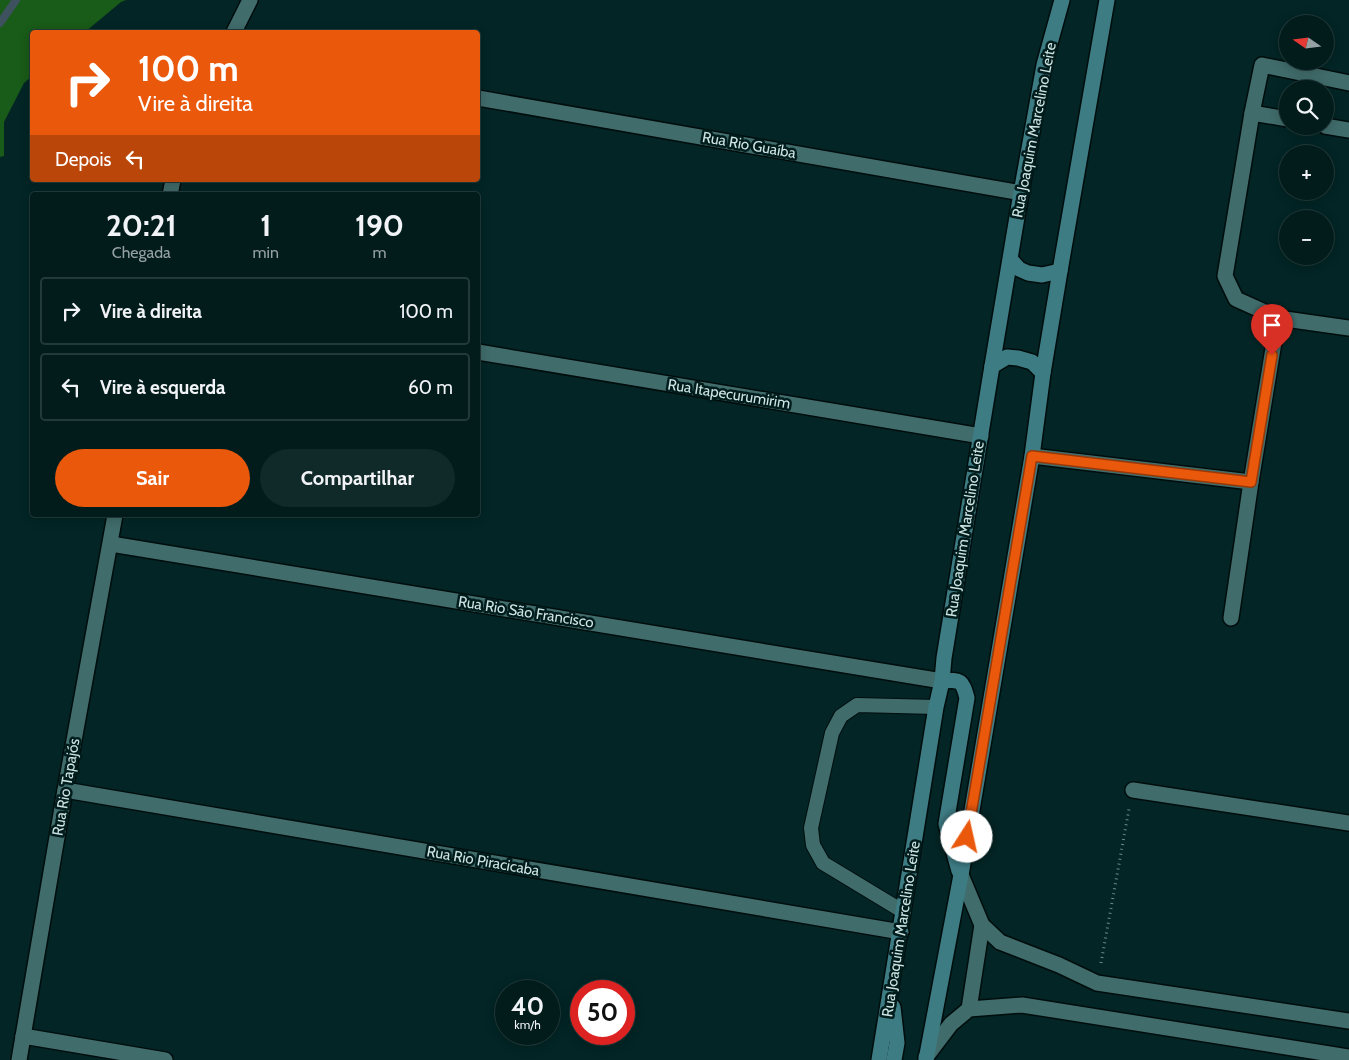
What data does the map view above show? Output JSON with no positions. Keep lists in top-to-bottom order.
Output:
{
  "streets": {
    "main road": ["Rua Joaquim Marcelino Leite"],
    "street": [
      "Rua Rio Guaíba",
      "Rua Itapecurumirim",
      "Rua Rio São Francisco",
      "Rua Rio Tapajós",
      "Rua Rio Piracicaba"
    ]
  },
  "crossings": [
    ["Rua Joaquim Marcelino Leite", "Rua Rio Guaíba"],
    ["Rua Joaquim Marcelino Leite", "Rua Itapecurumirim"],
    ["Rua Joaquim Marcelino Leite", "Rua Rio São Francisco"],
    ["Rua Joaquim Marcelino Leite", "Rua Rio Piracicaba"],
    ["Rua Rio São Francisco", "Rua Rio Tapajós"],
    ["Rua Rio Tapajós", "Rua Rio Piracicaba"]
  ],
  "north": "left",
  "page": {
    "map_buttons": ["+", "−"],
    "turn": ["100 m", "Vire à direita"],
    "then": "Depois",
    "eta": [
      "20:21",
      "Chegada",
      "1",
      "min",
      "190",
      "m"
    ],
    "list": [
      {
        "name": "Vire à direita",
        "value": "100 m"
      },
      {
        "name": "Vire à esquerda",
        "value": "60 m"
      }
    ],
    "buttons": ["Sair", "Compartilhar"],
    "speed": "40 km/h",
    "limit": "50"
  }
}
